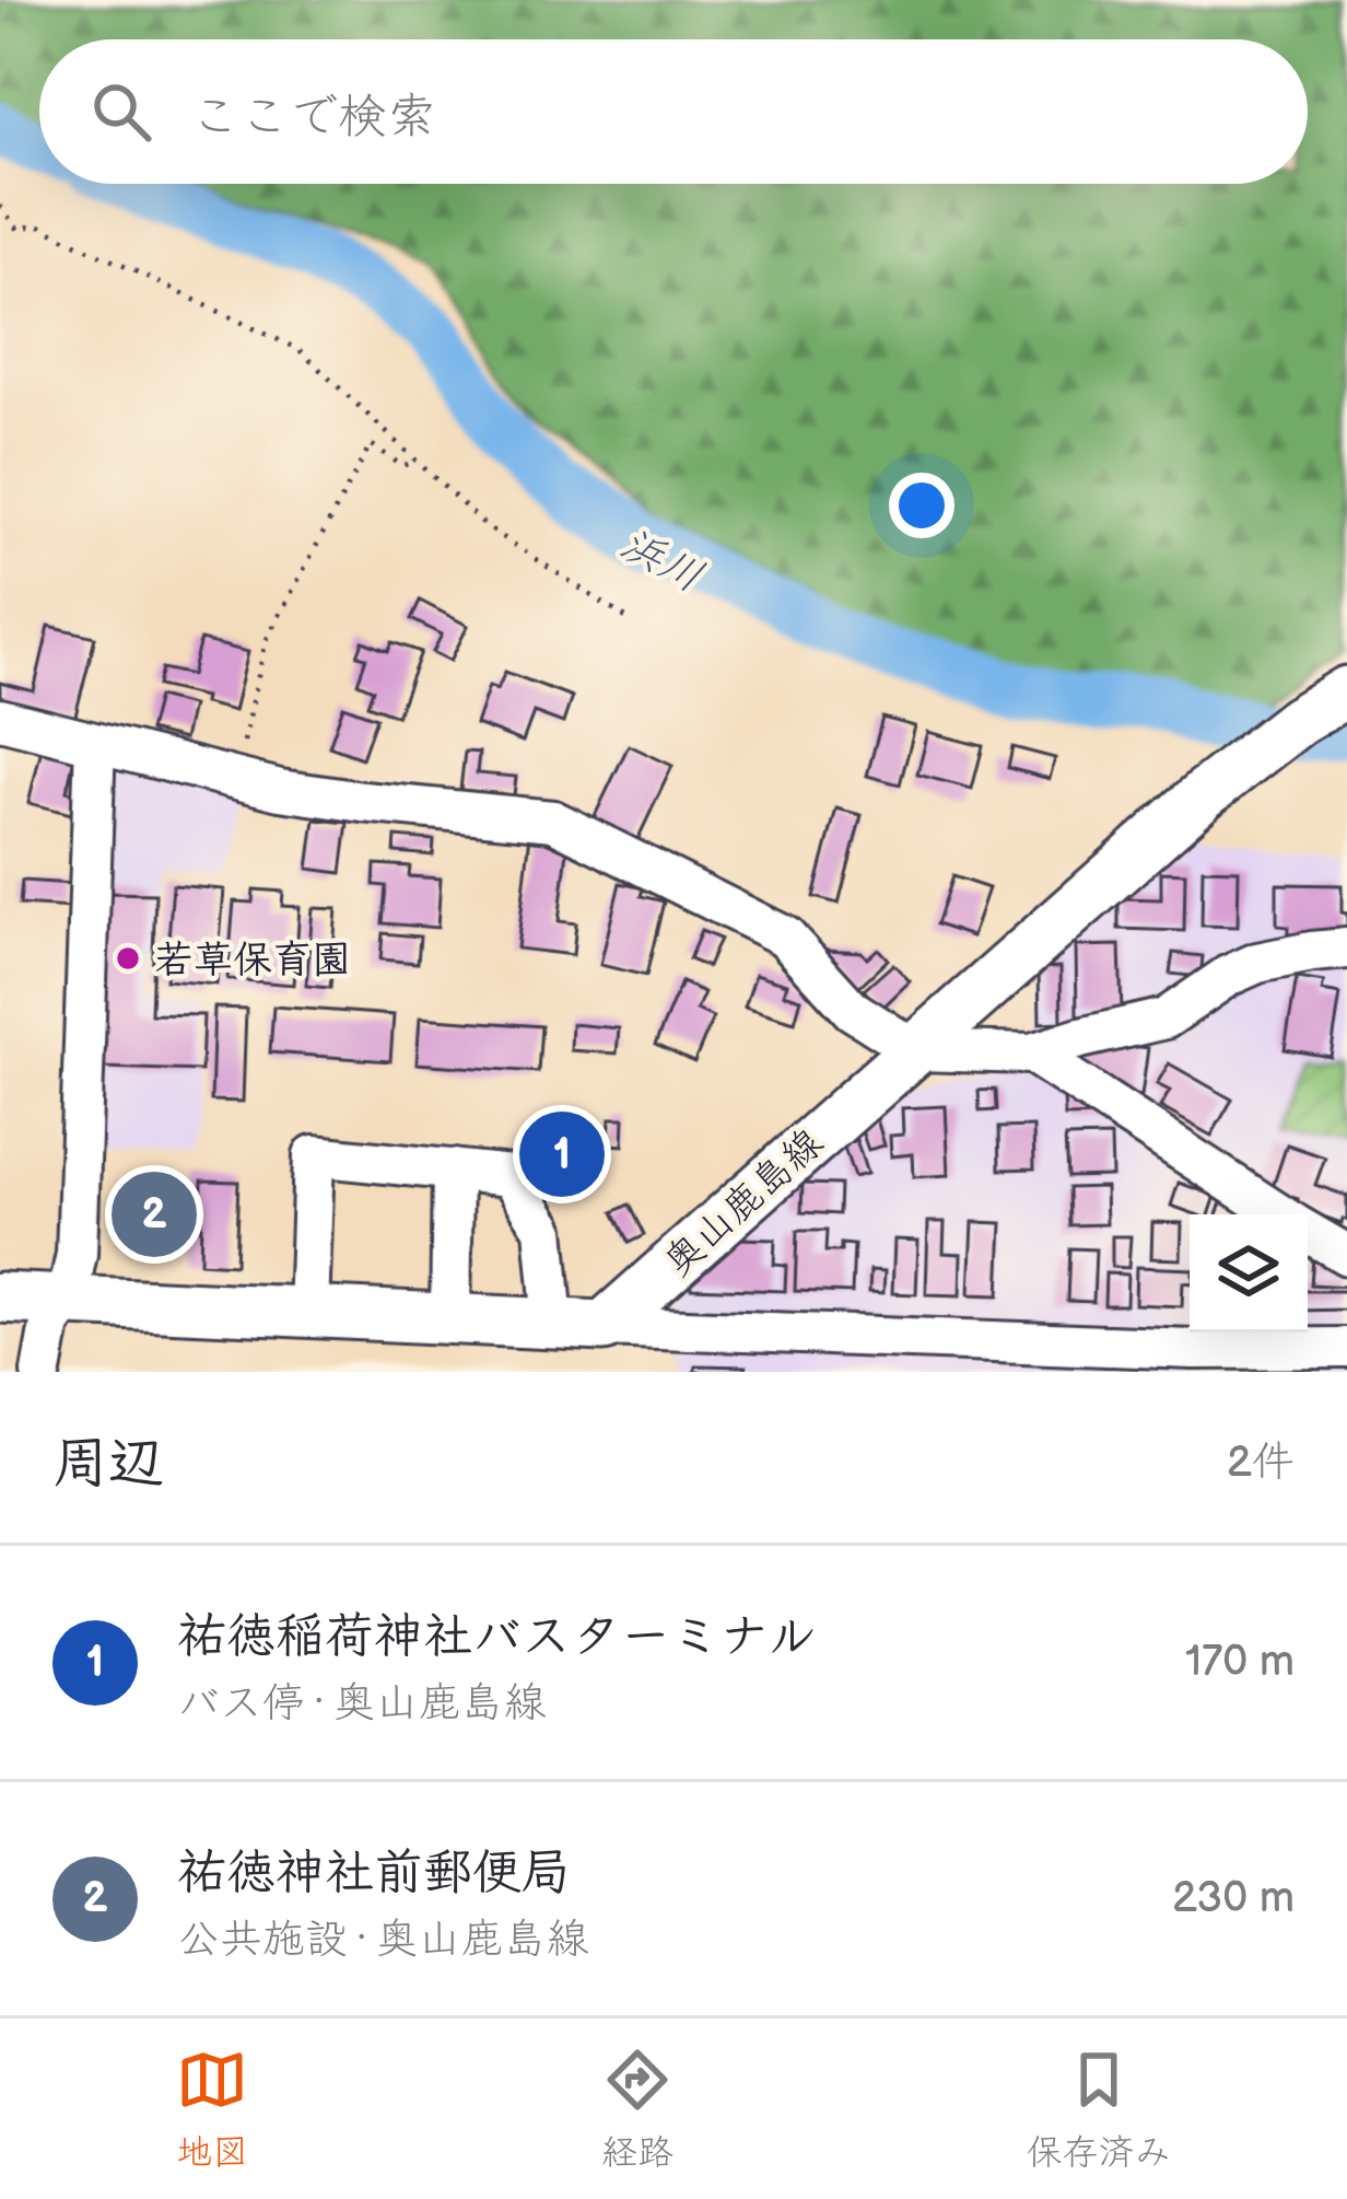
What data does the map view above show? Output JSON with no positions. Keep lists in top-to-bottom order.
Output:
{
  "streets": {
    "main road": ["奥山鹿島線"]
  },
  "water": ["浜川"],
  "places": ["若草保育園"],
  "page": {
    "search": "ここで検索",
    "pins": ["1", "2"],
    "heading": ["周辺", "2件"],
    "list": [
      {
        "mark": "1",
        "name": "祐徳稲荷神社バスターミナル",
        "note": "バス停 · 奥山鹿島線",
        "value": "170 m"
      },
      {
        "mark": "2",
        "name": "祐徳神社前郵便局",
        "note": "公共施設 · 奥山鹿島線",
        "value": "230 m"
      }
    ],
    "nav": ["地図", "経路", "保存済み"]
  }
}
